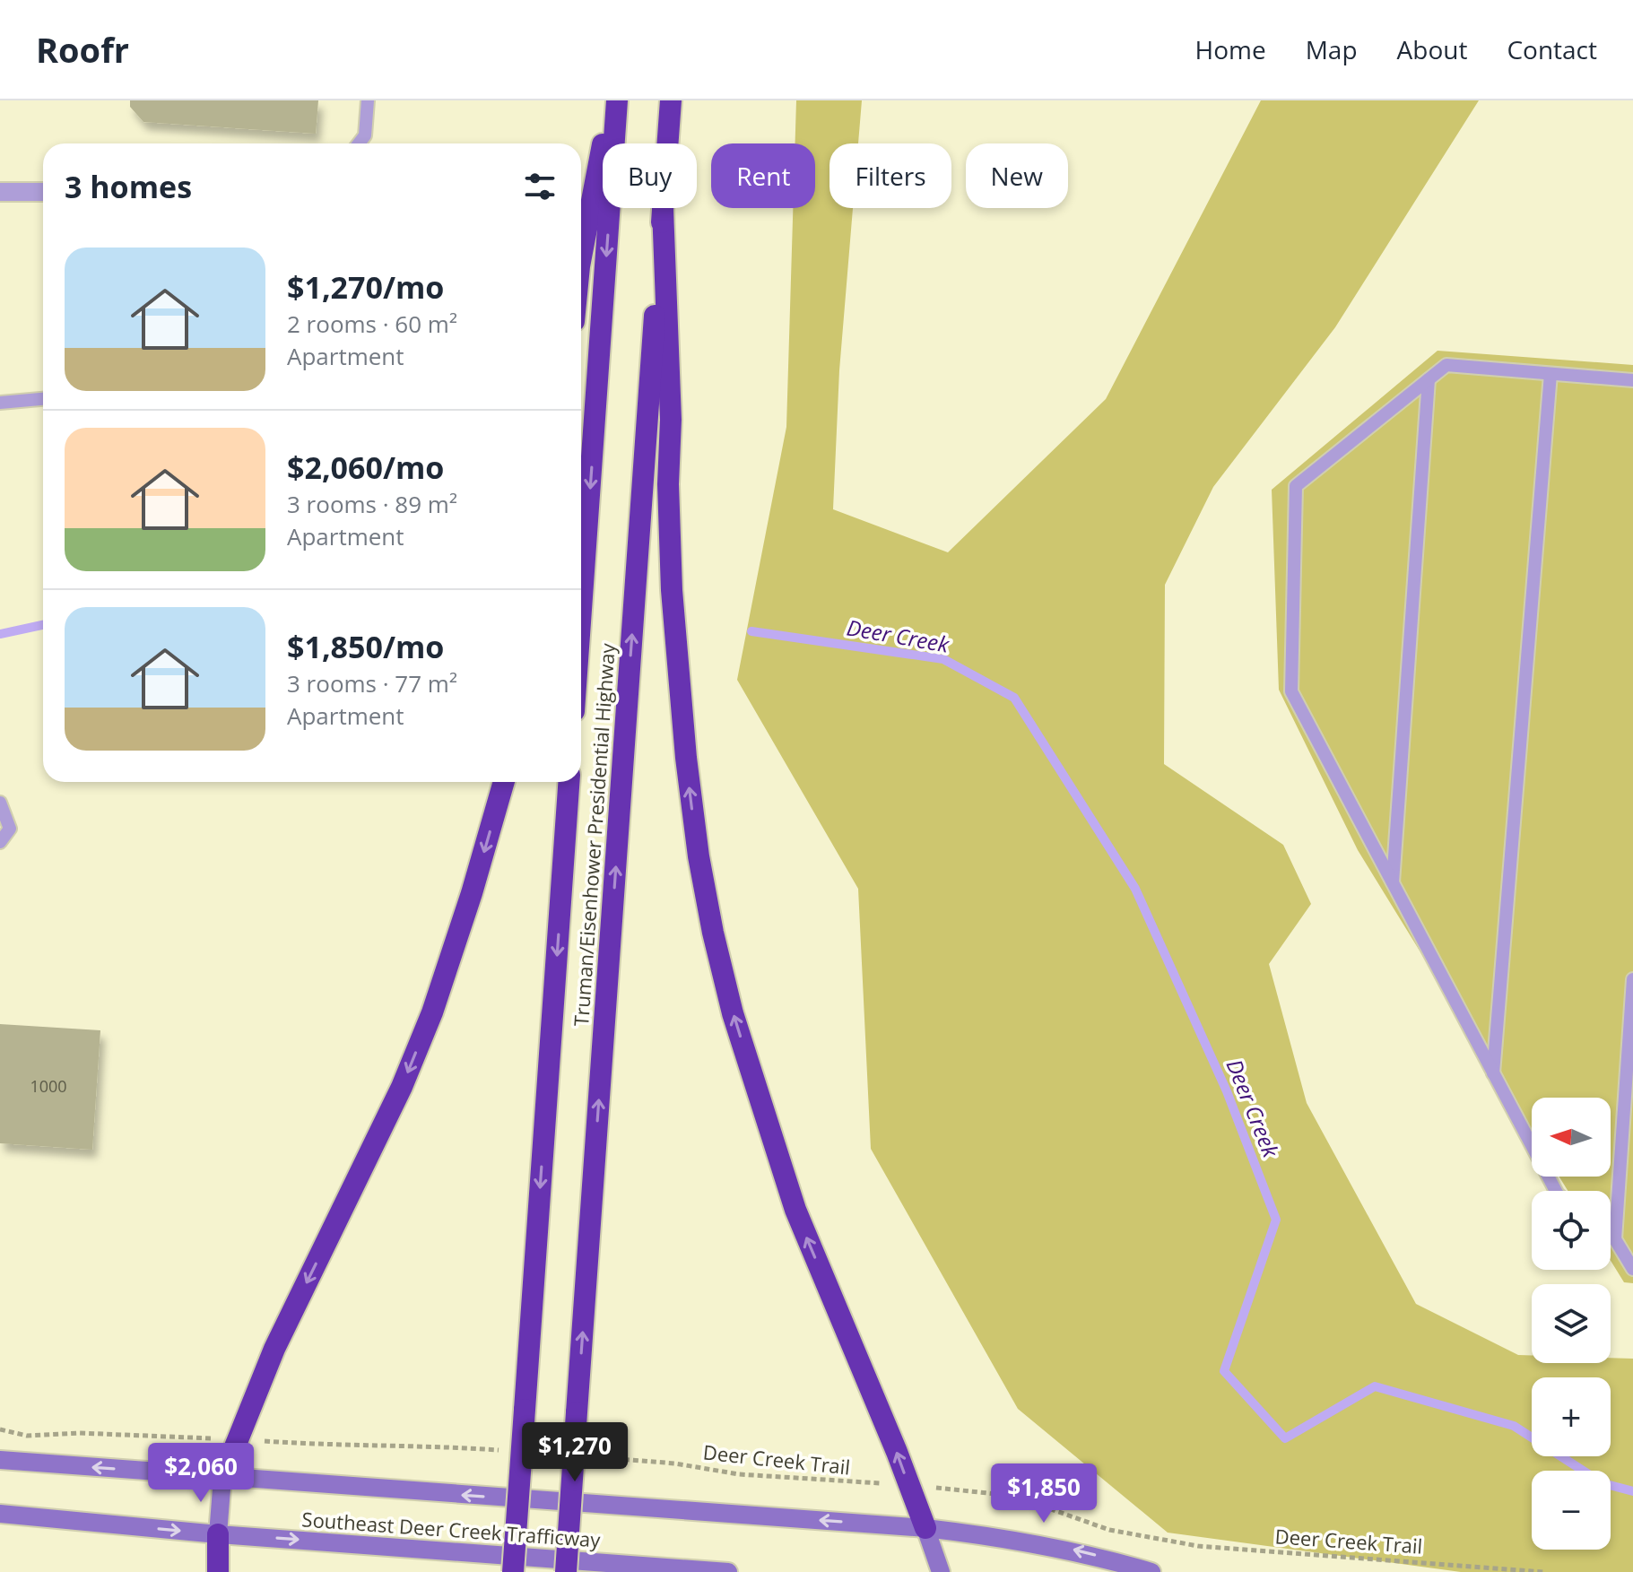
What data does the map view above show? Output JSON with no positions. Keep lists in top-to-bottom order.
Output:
{
  "streets": {
    "highway": ["Truman/Eisenhower Presidential Highway"],
    "street": ["Southeast Deer Creek Trafficway"],
    "path": ["Deer Creek Trail"]
  },
  "water": ["Deer Creek"],
  "house_numbers": ["1000"],
  "north": "left",
  "page": {
    "header": "Roofr",
    "nav": [
      "Home",
      "Map",
      "About",
      "Contact"
    ],
    "chip": [
      "Buy",
      "Rent",
      "Filters",
      "New"
    ],
    "heading": "3 homes",
    "list": [
      {
        "name": "$1,270/mo",
        "note": "2 rooms · 60 m² · Apartment"
      },
      {
        "name": "$2,060/mo",
        "note": "3 rooms · 89 m² · Apartment"
      },
      {
        "name": "$1,850/mo",
        "note": "3 rooms · 77 m² · Apartment"
      }
    ],
    "map_buttons": ["+", "−"],
    "price": ["$1,270", "$2,060", "$1,850"]
  }
}
